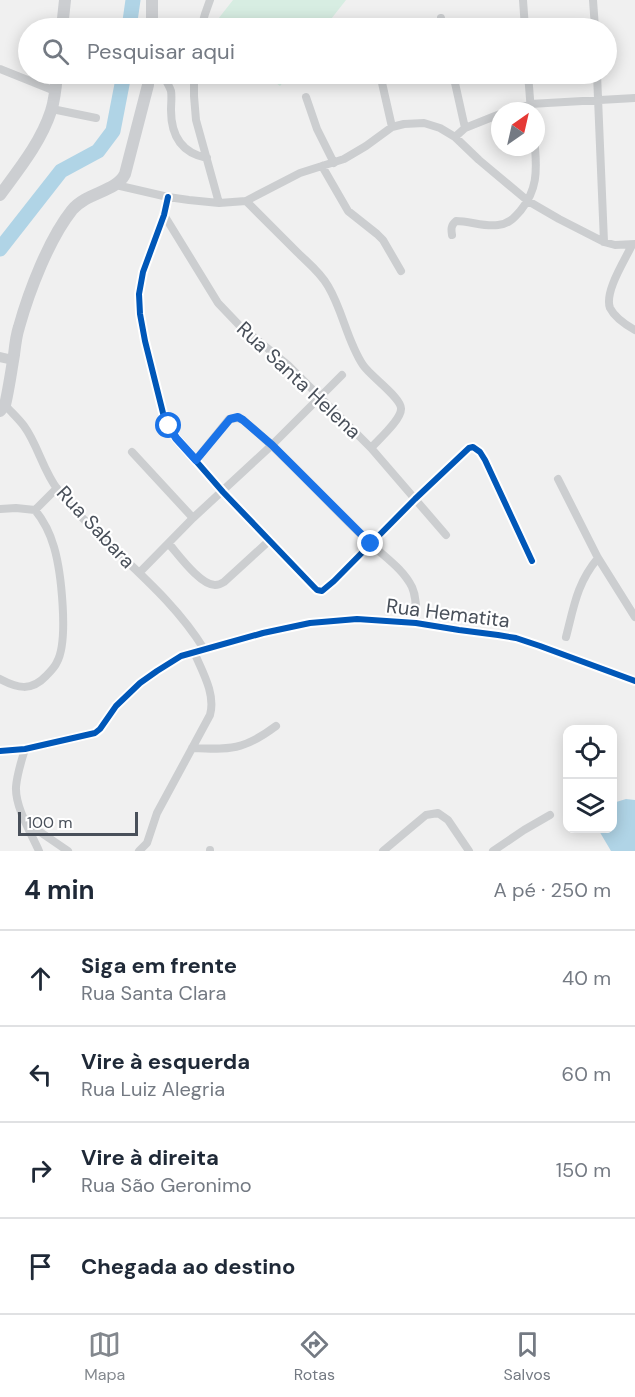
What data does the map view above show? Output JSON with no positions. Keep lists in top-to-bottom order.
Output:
{
  "streets": {
    "street": ["Rua Santa Helena", "Rua Sabara", "Rua Hematita"]
  },
  "crossings": [
    ["Rua Sabara", "Rua Hematita"]
  ],
  "scale_bar": "100 m",
  "north": "top right",
  "page": {
    "search": "Pesquisar aqui",
    "scale": "100 m",
    "heading": ["4 min", "A pé · 250 m"],
    "list": [
      ["Siga em frente", "Rua Santa Clara", "40 m"],
      ["Vire à esquerda", "Rua Luiz Alegria", "60 m"],
      ["Vire à direita", "Rua São Geronimo", "150 m"],
      "Chegada ao destino"
    ],
    "nav": ["Mapa", "Rotas", "Salvos"]
  }
}
